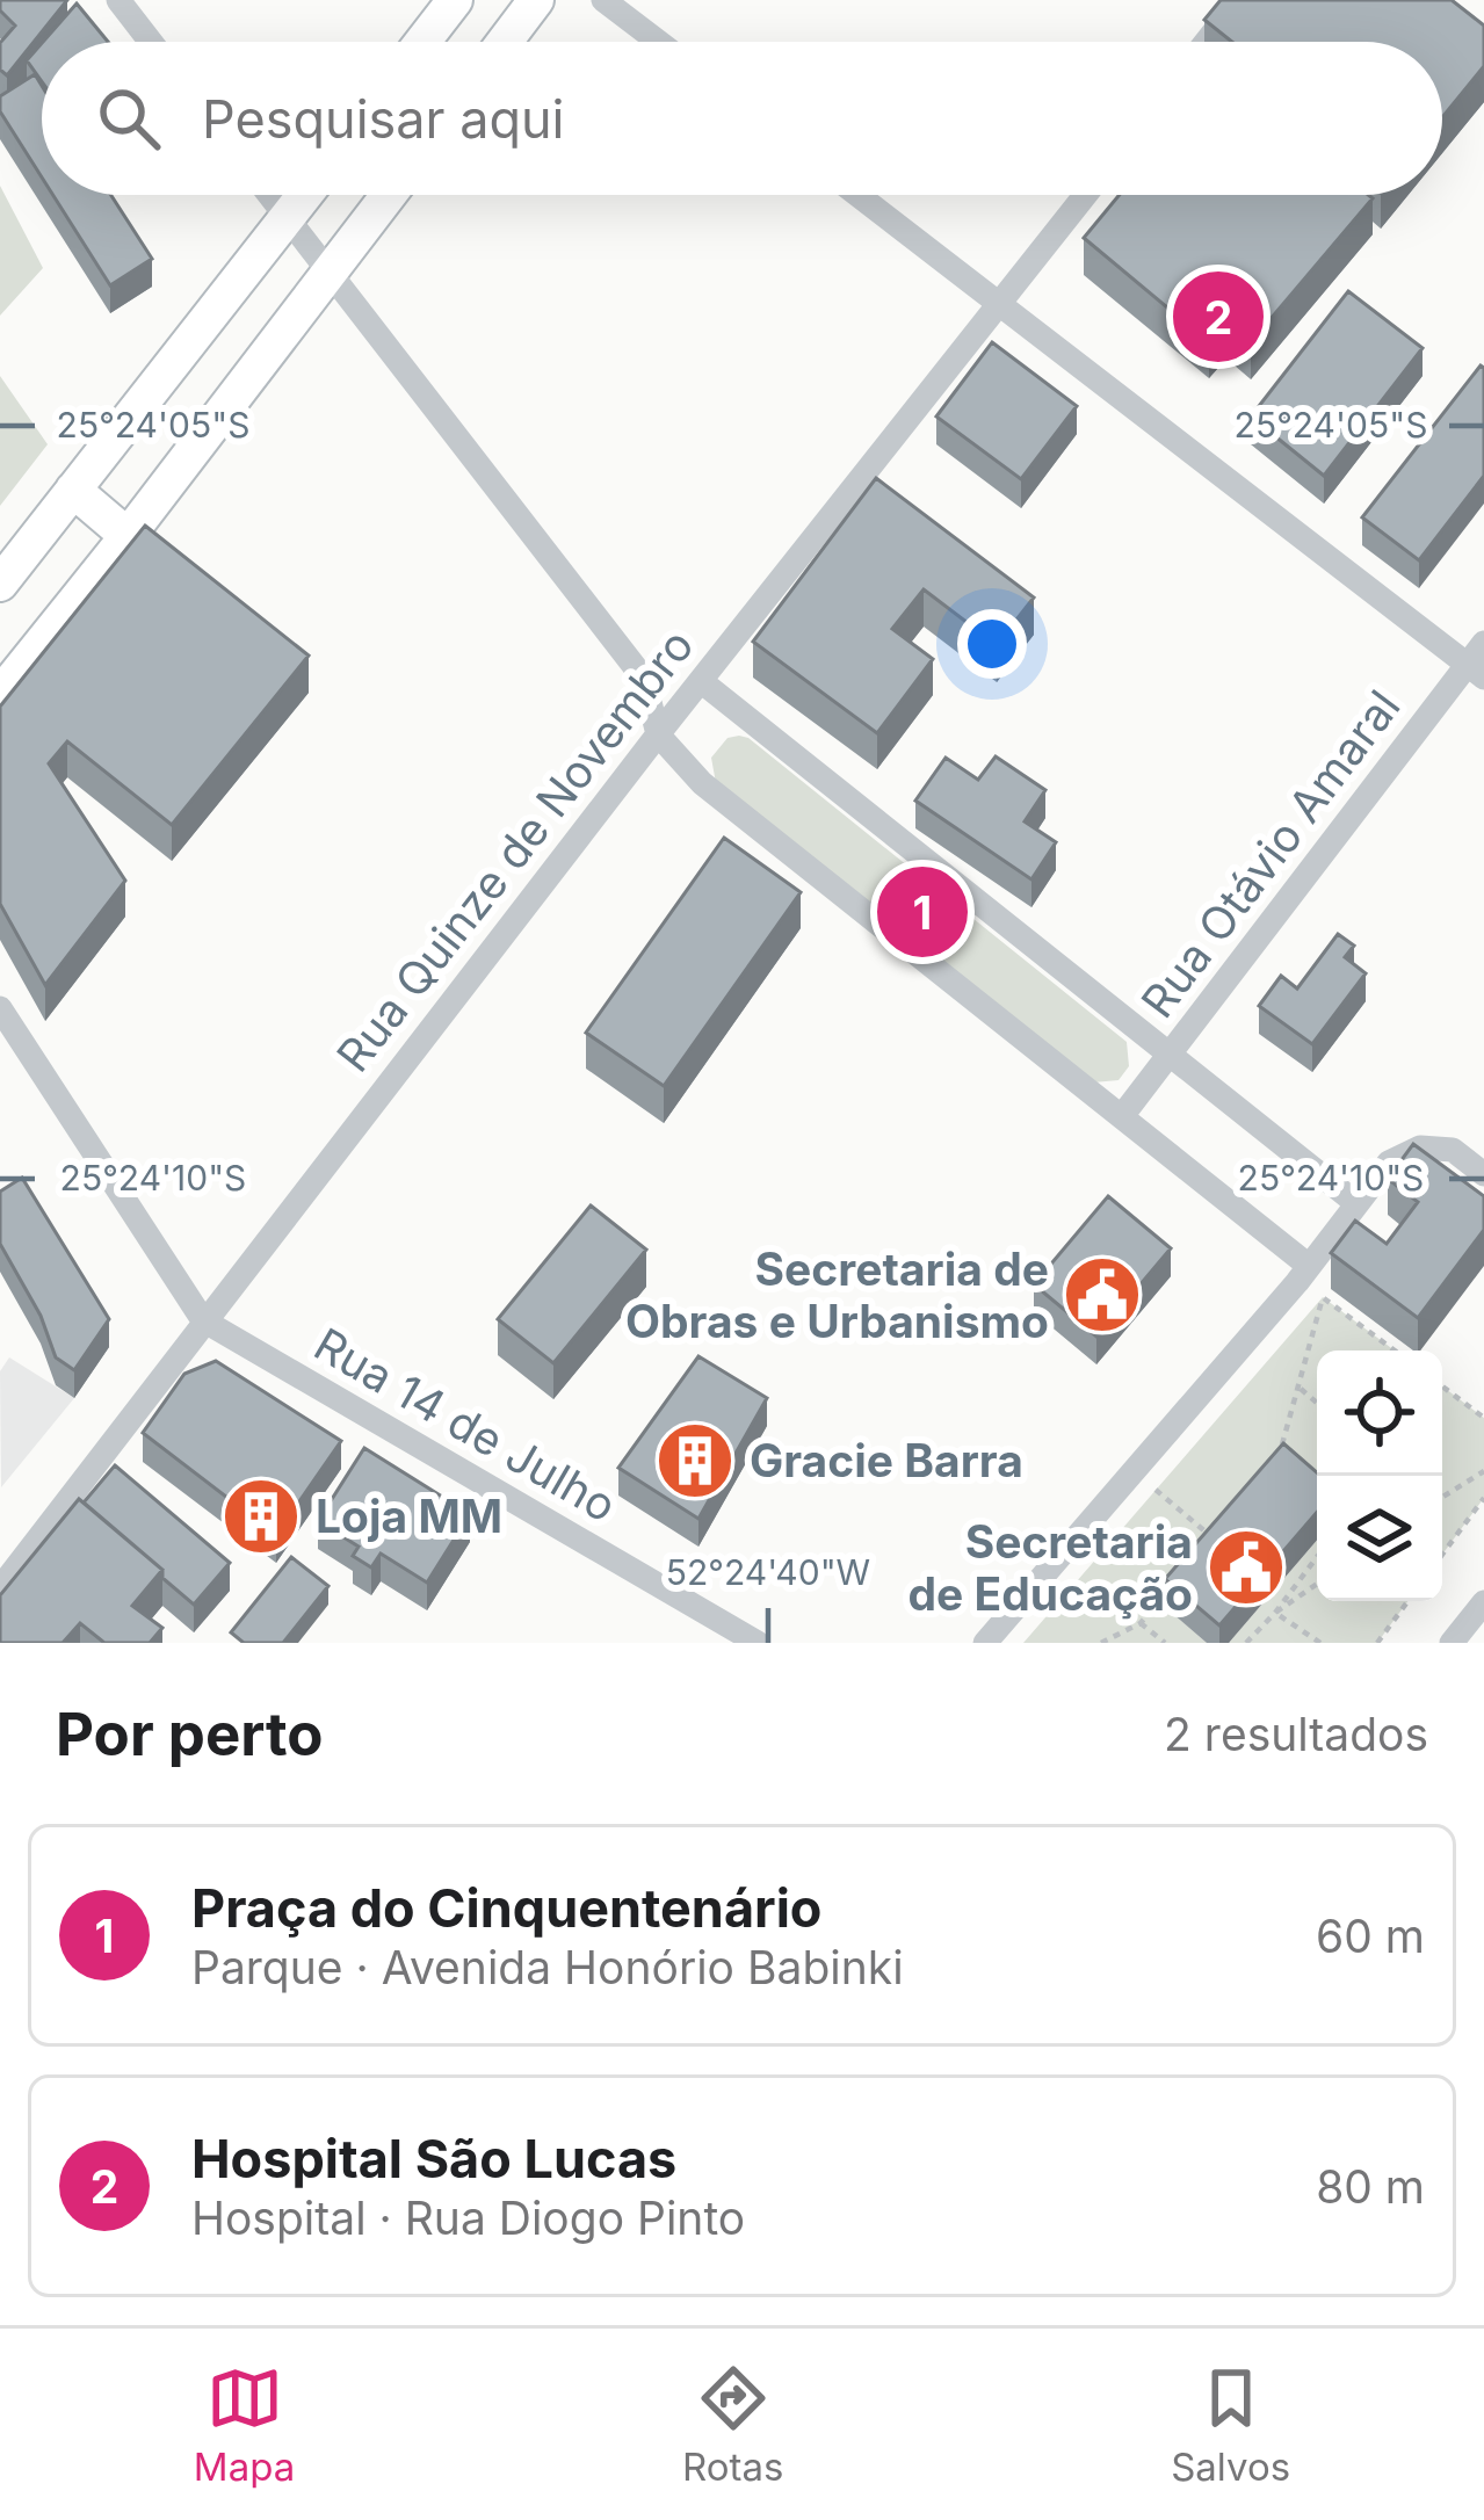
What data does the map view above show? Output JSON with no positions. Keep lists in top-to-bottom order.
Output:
{
  "streets": {
    "street": ["Rua Quinze de Novembro", "Rua Otávio Amaral", "Rua 14 de Julho"]
  },
  "crossings": [
    ["Rua Quinze de Novembro", "Rua 14 de Julho"]
  ],
  "places": {
    "public building": ["Secretaria de Obras e Urbanismo", "Secretaria de Educação"],
    "building": ["Gracie Barra", "Loja MM"]
  },
  "page": {
    "search": "Pesquisar aqui",
    "pins": ["2", "1"],
    "heading": ["Por perto", "2 resultados"],
    "list": [
      {
        "mark": "1",
        "name": "Praça do Cinquentenário",
        "note": "Parque · Avenida Honório Babinki",
        "value": "60 m"
      },
      {
        "mark": "2",
        "name": "Hospital São Lucas",
        "note": "Hospital · Rua Diogo Pinto",
        "value": "80 m"
      }
    ],
    "nav": ["Mapa", "Rotas", "Salvos"]
  },
  "coordinates": ["25°24'05\"S", "25°24'10\"S", "52°24'40\"W"]
}
